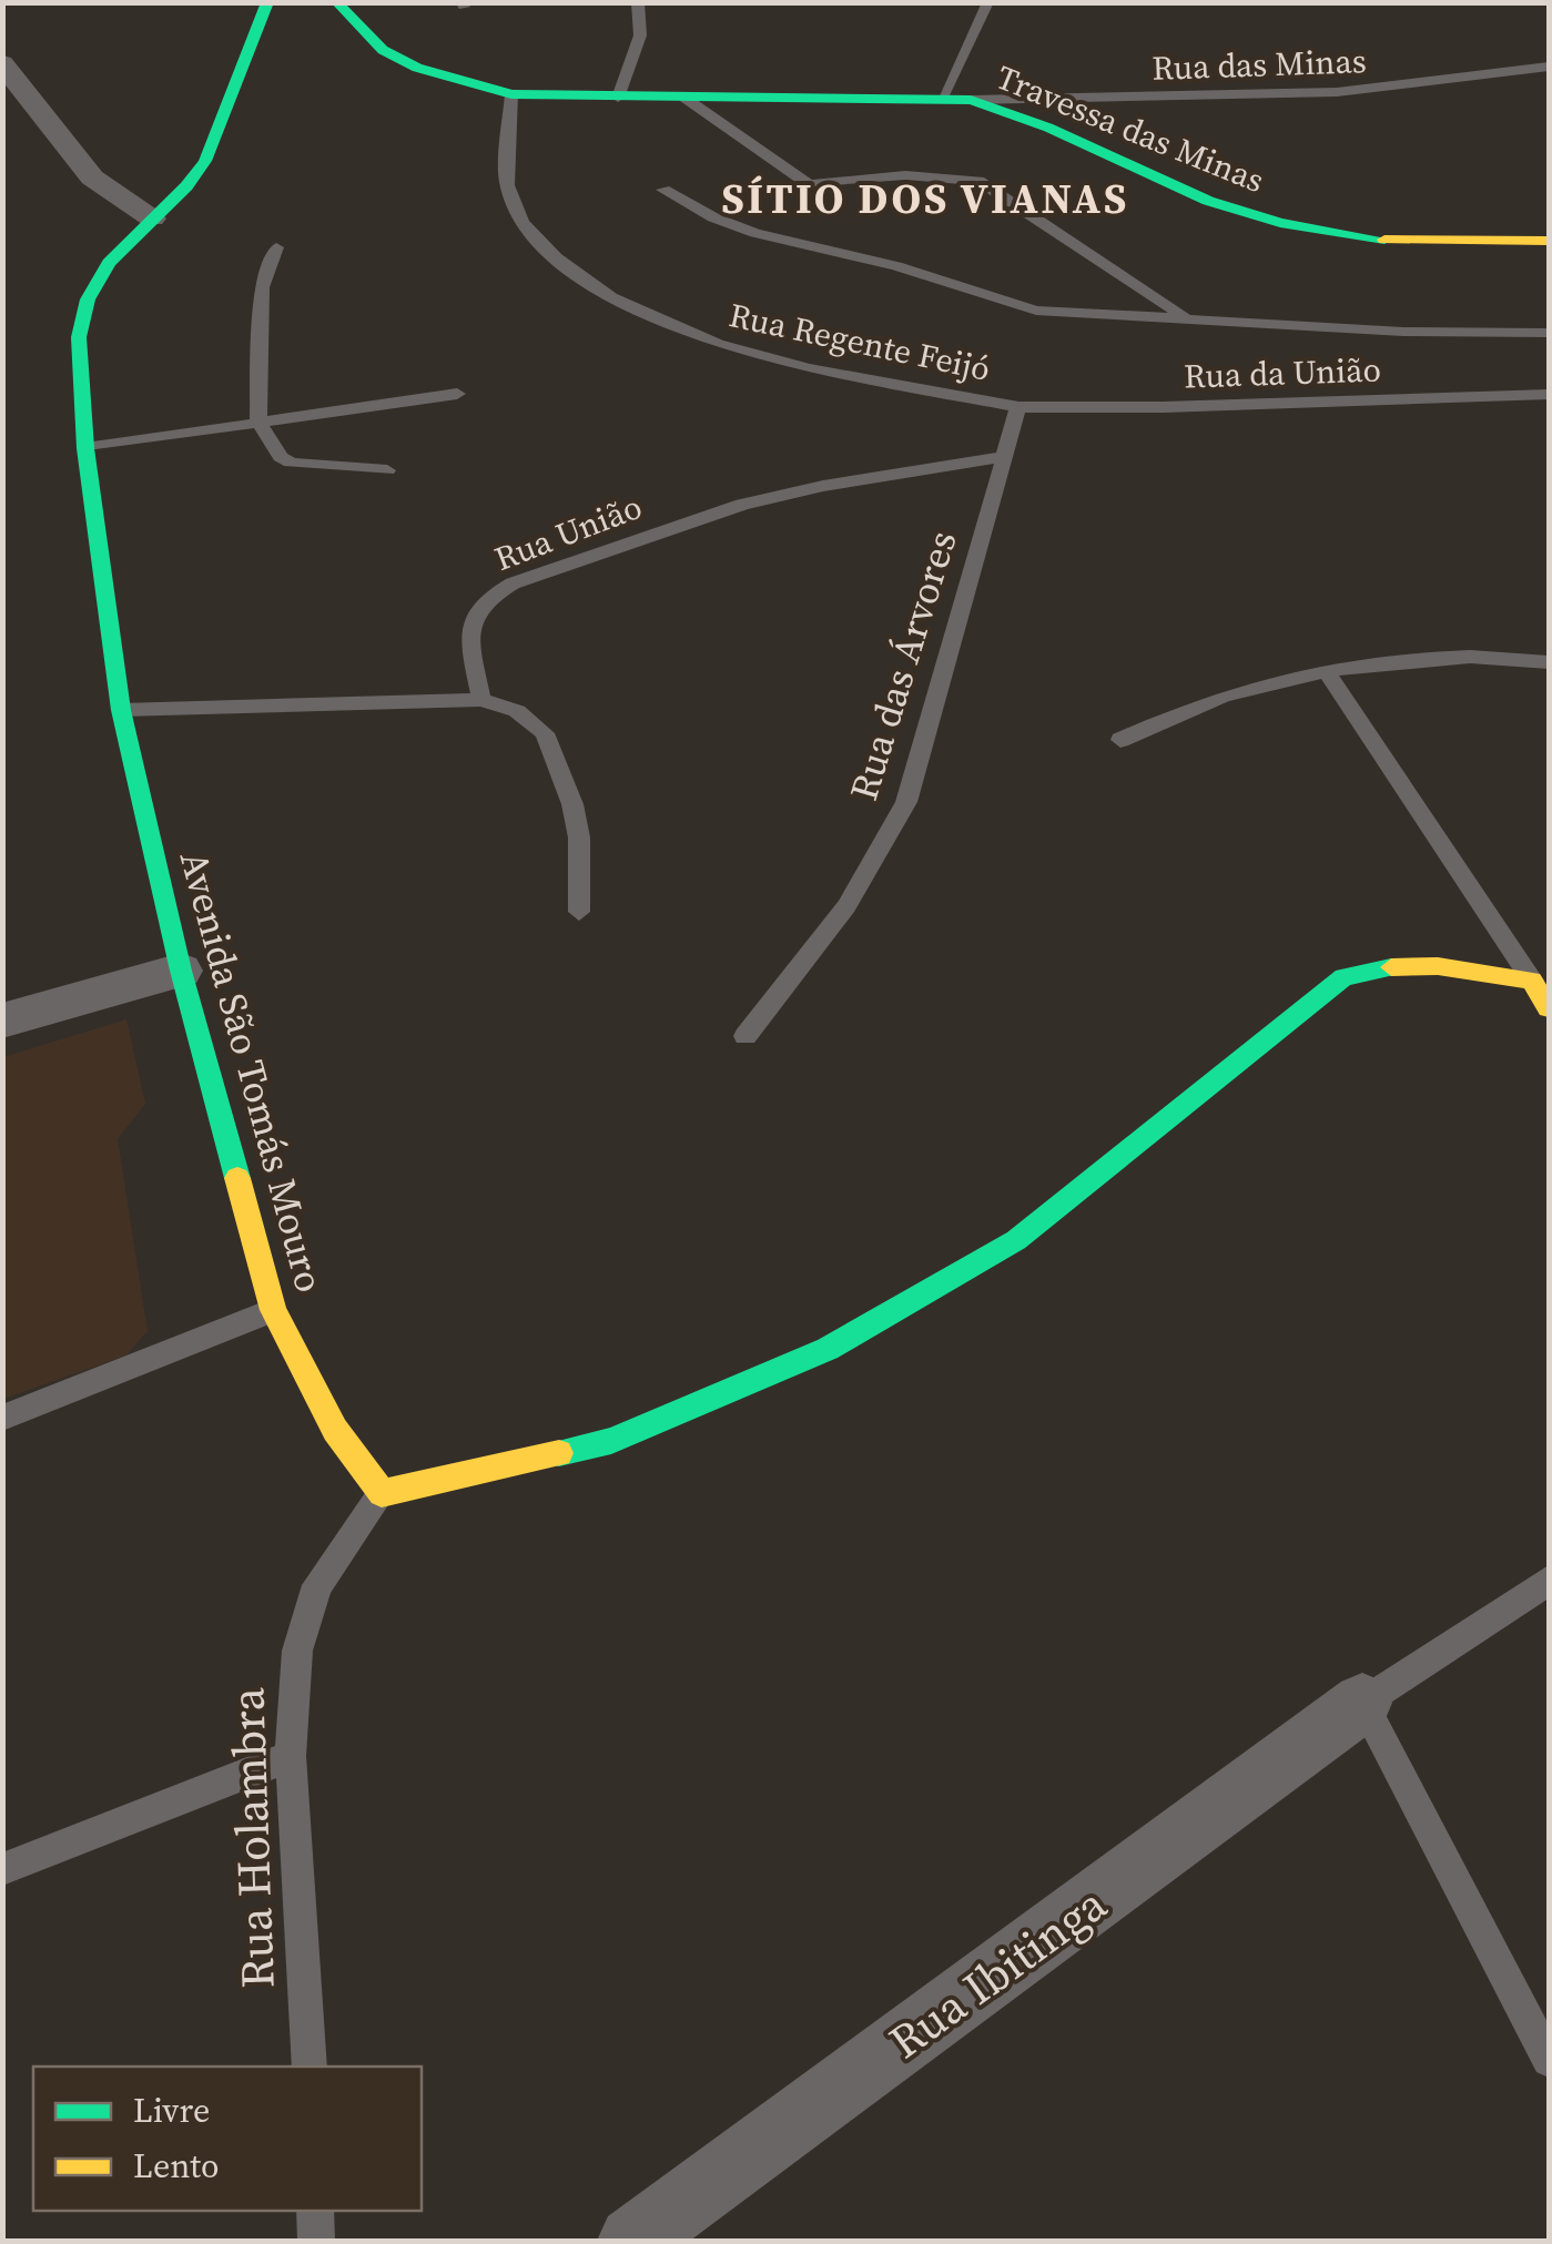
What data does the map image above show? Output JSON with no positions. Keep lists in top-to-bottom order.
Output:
{
  "streets": {
    "street": ["Travessa das Minas", "Avenida São Tomás Mouro", "Rua Ibitinga"],
    "lane": [
      "Rua das Minas",
      "Rua Regente Feijó",
      "Rua da União",
      "Rua União",
      "Rua das Árvores",
      "Rua Holambra"
    ]
  },
  "crossings": [
    ["Rua das Minas", "Travessa das Minas"],
    ["Travessa das Minas", "Rua Regente Feijó"],
    ["Rua Regente Feijó", "Rua da União"],
    ["Rua Regente Feijó", "Rua das Árvores"],
    ["Rua da União", "Rua das Árvores"],
    ["Rua União", "Rua das Árvores"],
    ["Avenida São Tomás Mouro", "Rua Holambra"]
  ],
  "districts": ["SÍTIO DOS VIANAS"],
  "legend": ["Livre", "Lento"]
}
